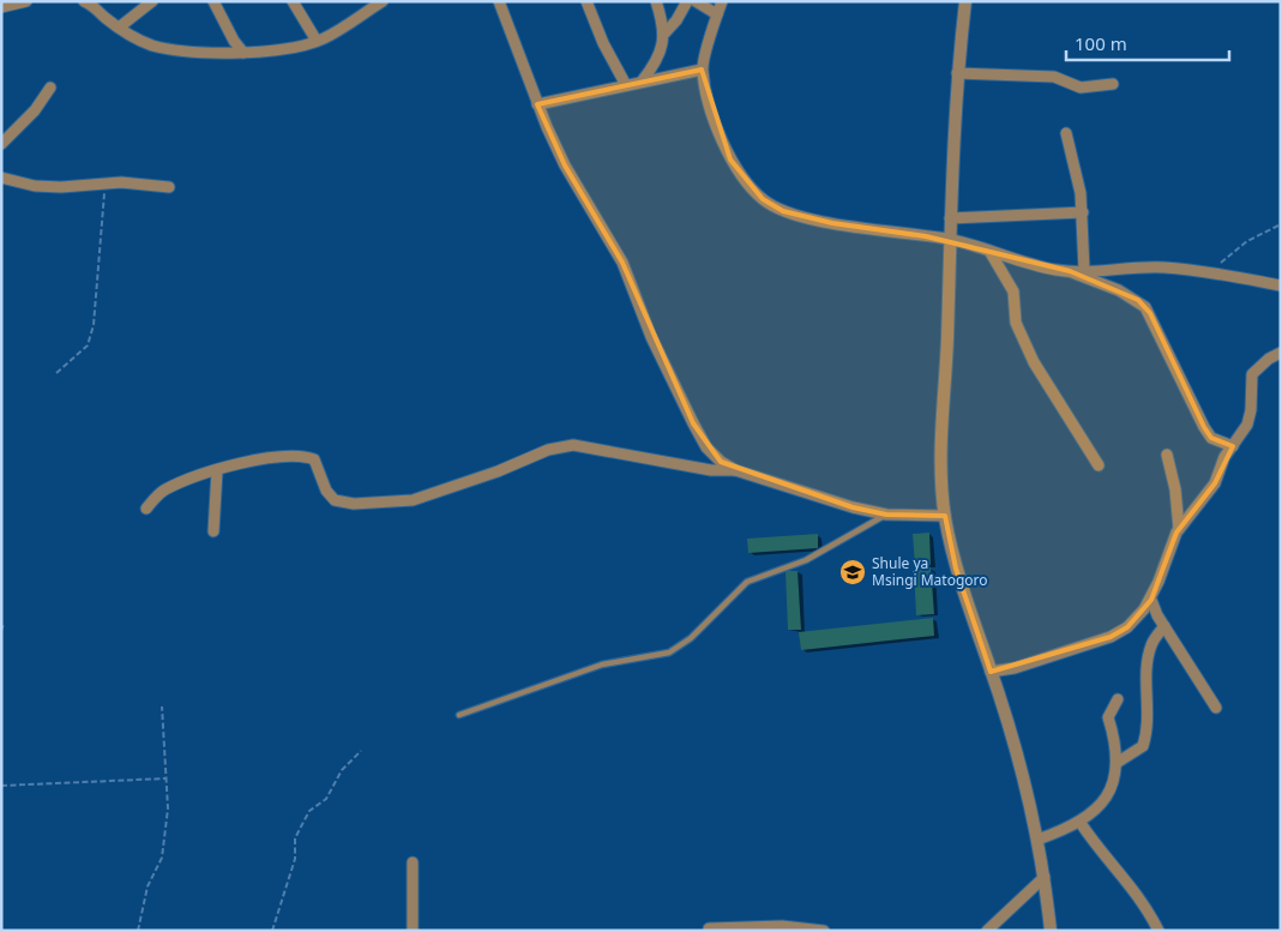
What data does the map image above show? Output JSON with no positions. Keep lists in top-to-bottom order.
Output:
{
  "places": {
    "school or university": ["Shule ya Msingi Matogoro"]
  },
  "scale_bar": "100 m"
}
